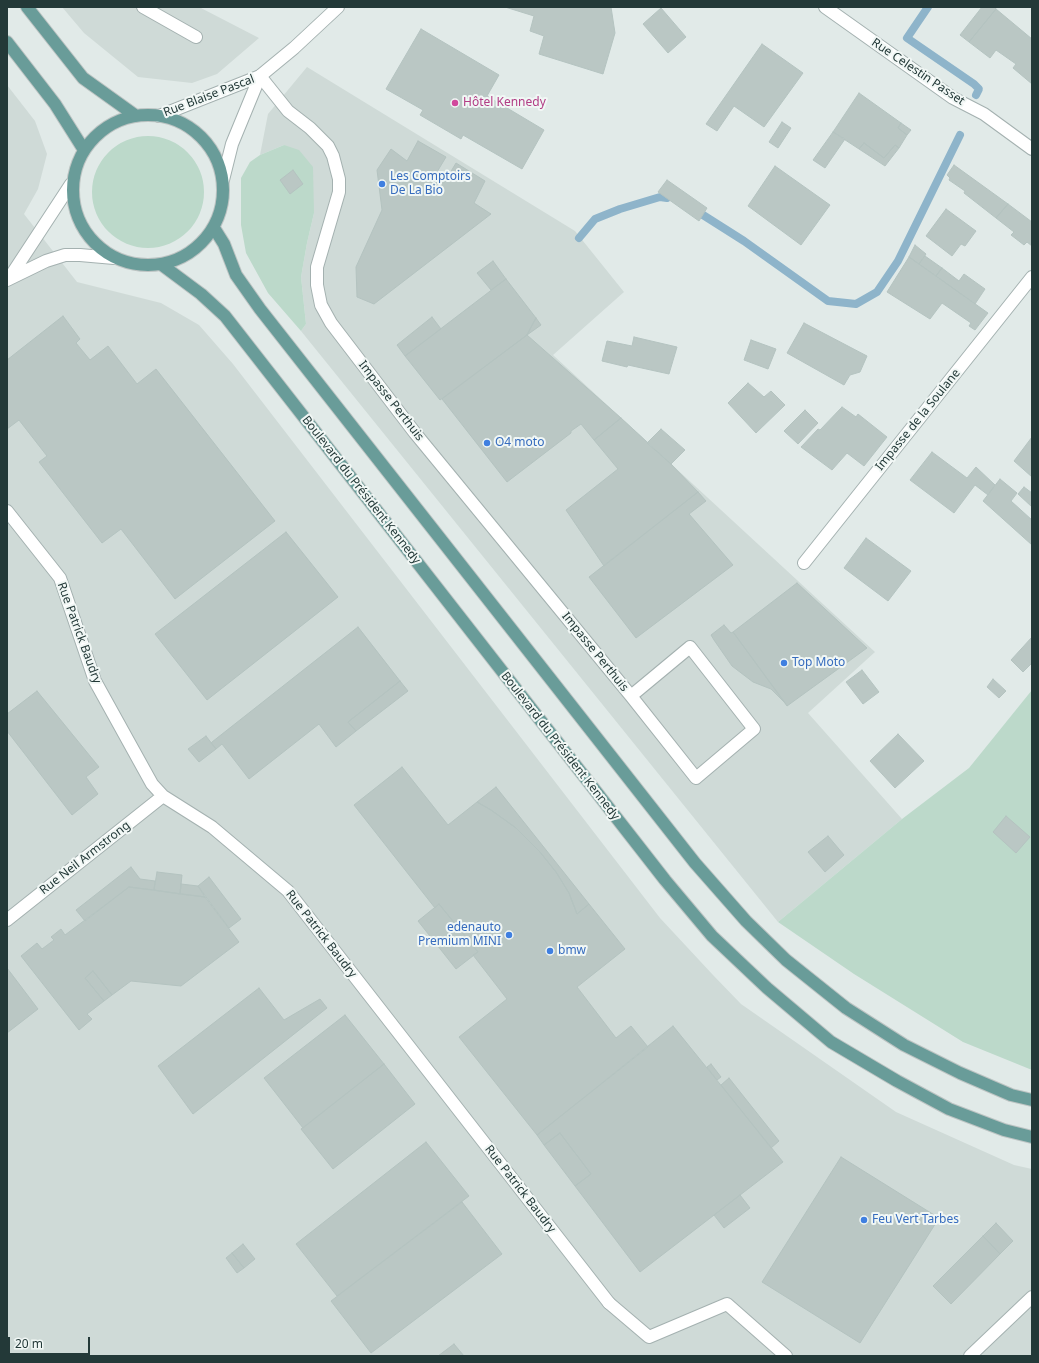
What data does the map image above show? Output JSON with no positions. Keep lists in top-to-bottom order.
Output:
{
  "streets": {
    "main road": ["Boulevard du Président Kennedy"],
    "street": [
      "Rue Celestin Passet",
      "Rue Blaise Pascal",
      "Impasse Perthuis",
      "Impasse de la Soulane",
      "Rue Patrick Baudry",
      "Rue Neil Armstrong"
    ]
  },
  "crossings": [
    ["Rue Blaise Pascal", "Impasse Perthuis"],
    ["Rue Patrick Baudry", "Rue Neil Armstrong"]
  ],
  "places": [
    "Hôtel Kennedy",
    "Les Comptoirs De La Bio",
    "O4 moto",
    "Top Moto",
    "edenauto Premium MINI",
    "bmw",
    "Feu Vert Tarbes"
  ],
  "scale_bar": "20 m"
}
